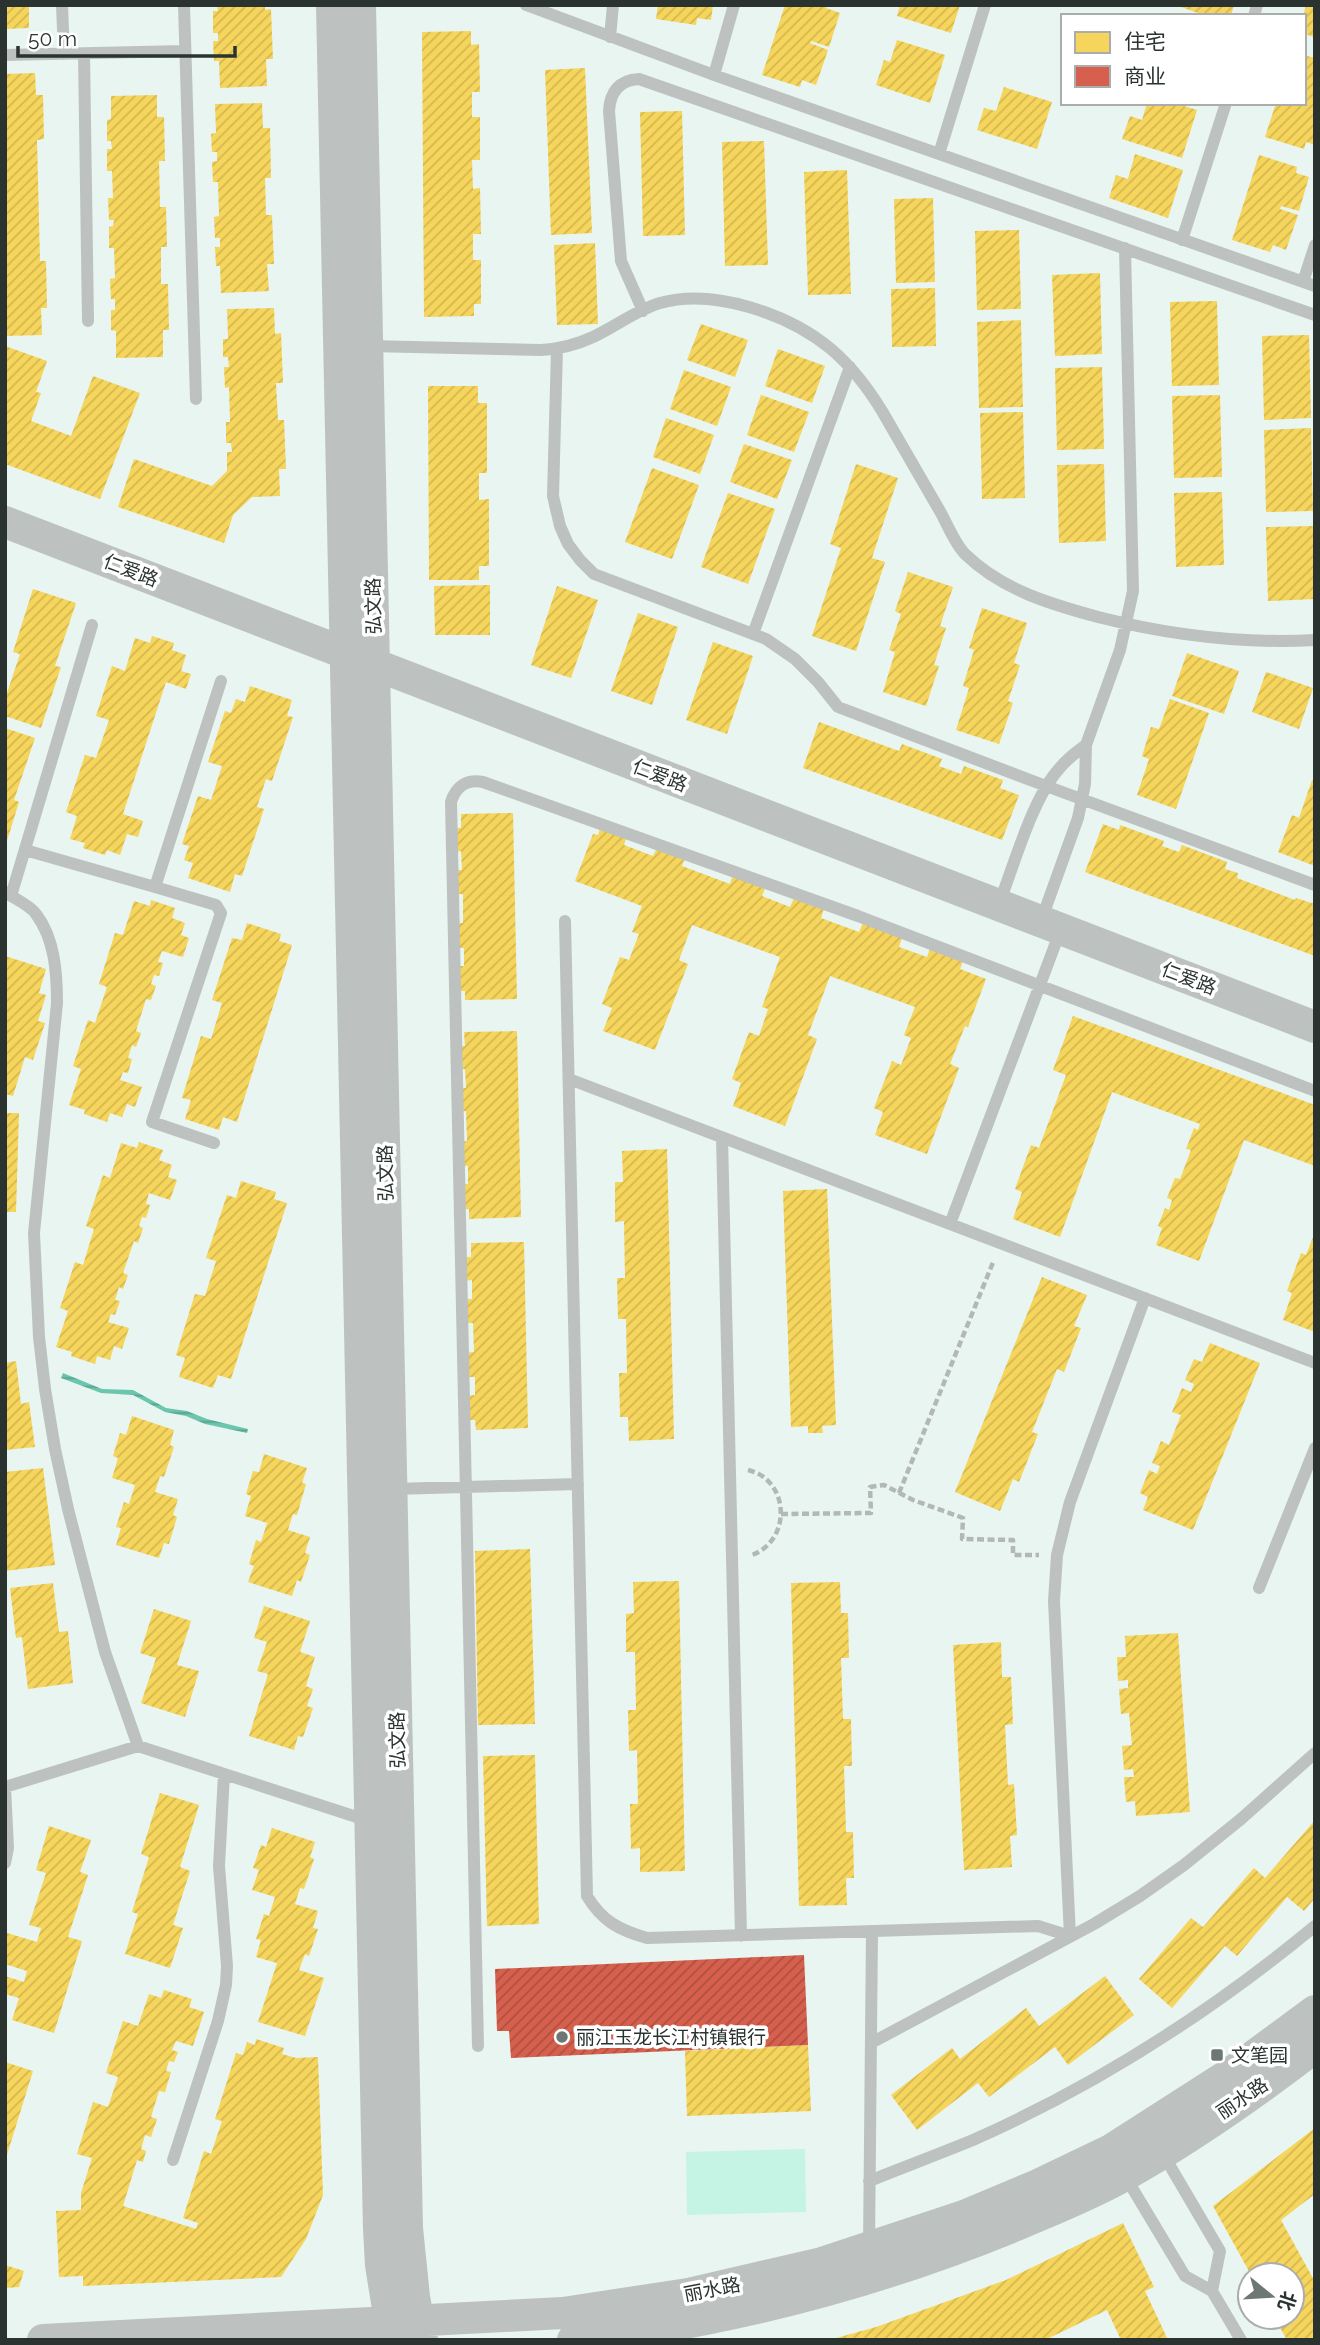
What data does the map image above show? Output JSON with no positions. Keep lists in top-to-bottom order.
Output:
{
  "streets": {
    "street": ["仁爱路", "弘文路", "丽水路"]
  },
  "crossings": [
    ["仁爱路", "弘文路"],
    ["弘文路", "丽水路"]
  ],
  "places": {
    "other": ["丽江玉龙长江村镇银行"],
    "transit": ["文笔园"]
  },
  "legend": ["住宅", "商业"],
  "scale_bar": "50 m",
  "north": "right"
}
